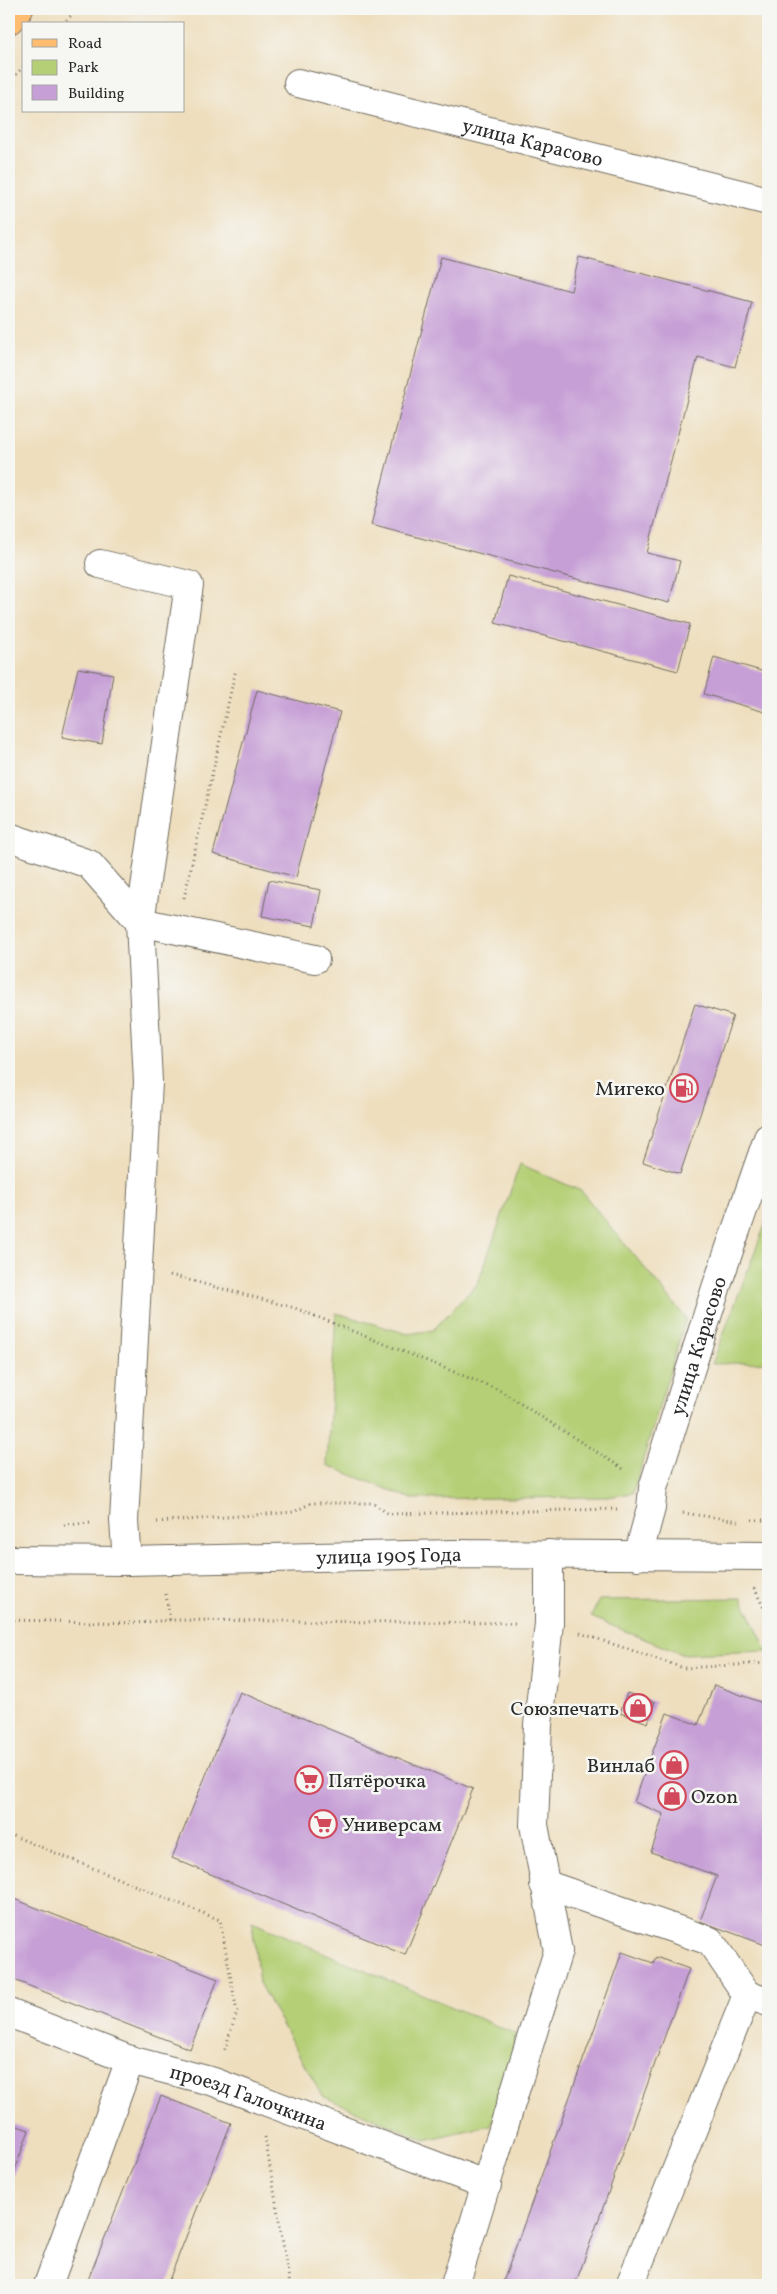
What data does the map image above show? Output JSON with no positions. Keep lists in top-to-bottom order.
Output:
{
  "streets": {
    "street": ["улица Карасово", "улица 1905 Года", "проезд Галочкина"]
  },
  "crossings": [
    ["улица Карасово", "улица 1905 Года"]
  ],
  "places": {
    "fuel station": ["Мигеко"],
    "shop": ["Союзпечать", "Винлаб", "Ozon"],
    "supermarket": ["Пятёрочка", "Универсам"]
  },
  "legend": ["Road", "Park", "Building"]
}
